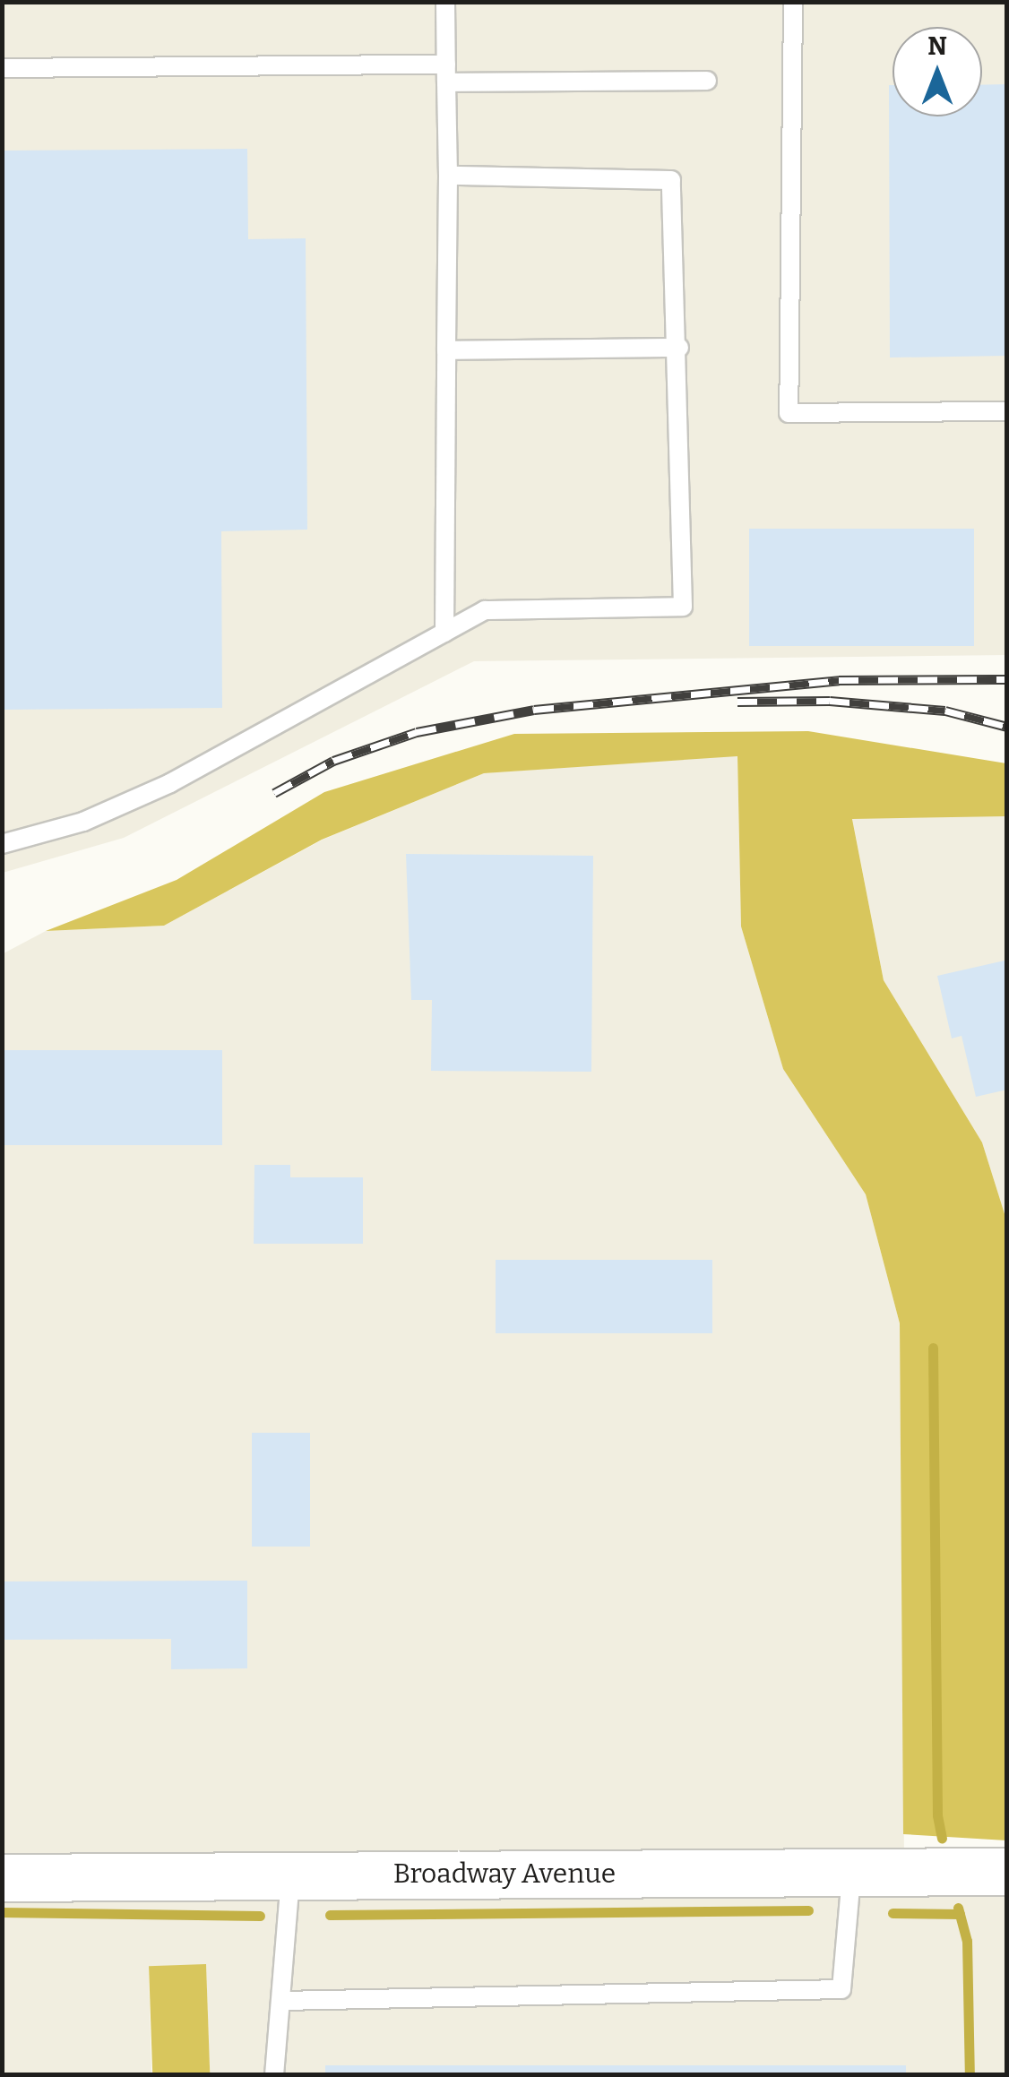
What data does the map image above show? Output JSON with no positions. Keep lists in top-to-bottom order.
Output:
{
  "streets": {
    "street": ["Broadway Avenue"]
  },
  "north": "top"
}
